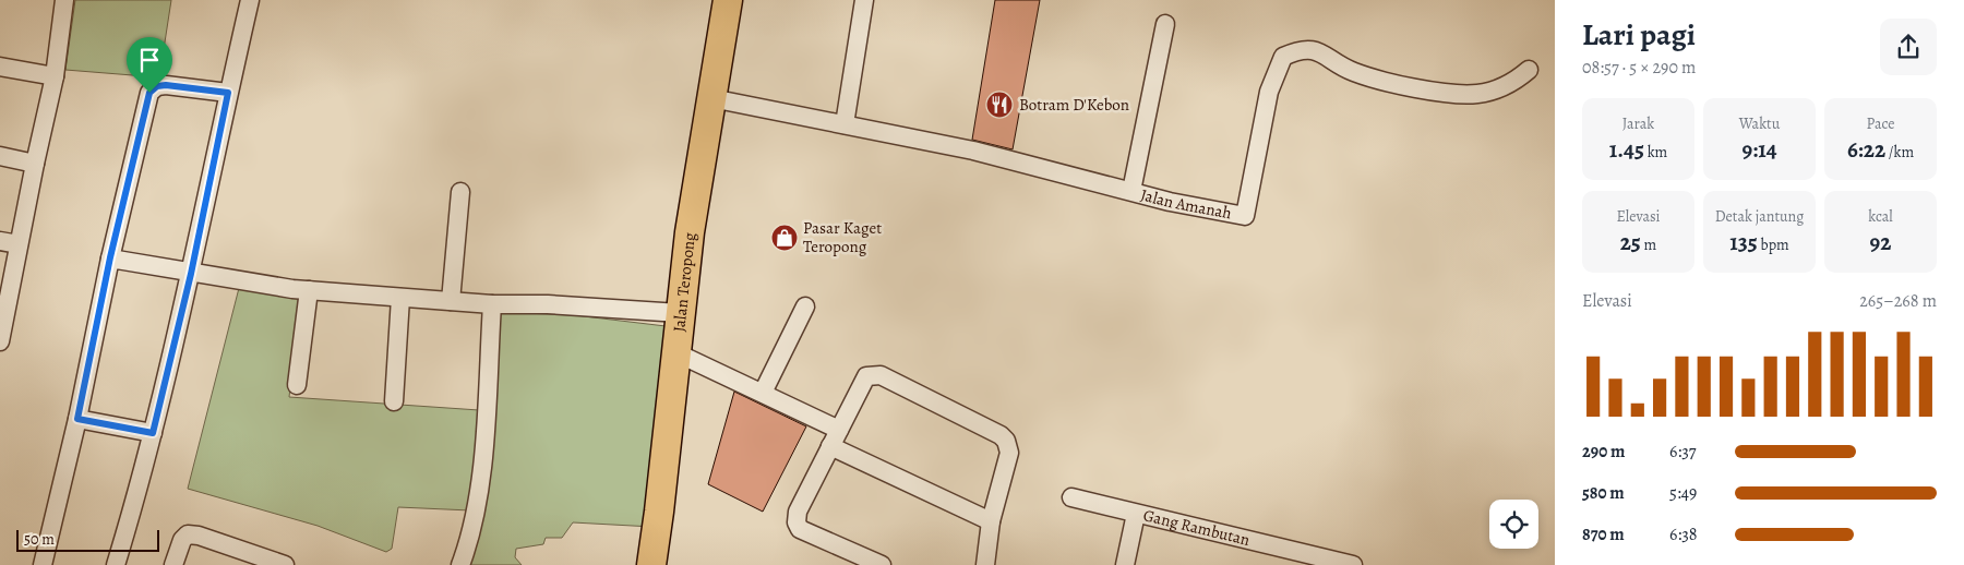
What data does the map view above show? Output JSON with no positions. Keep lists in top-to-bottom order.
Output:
{
  "streets": {
    "main road": ["Jalan Teropong"],
    "street": ["Jalan Amanah", "Gang Rambutan"]
  },
  "crossings": [
    ["Jalan Amanah", "Jalan Teropong"]
  ],
  "places": {
    "restaurant": ["Botram D'Kebon"],
    "shop": ["Pasar Kaget Teropong"]
  },
  "scale_bar": "50 m",
  "page": {
    "heading": ["Lari pagi", "08:57 · 5 × 290 m"],
    "stats": [
      ["Jarak", "1.45 km"],
      ["Waktu", "9:14"],
      ["Pace", "6:22 /km"],
      ["Elevasi", "25 m"],
      ["Detak jantung", "135 bpm"],
      ["kcal", "92"]
    ],
    "chart": ["Elevasi", "265–268 m"],
    "list": [
      {
        "name": "290 m",
        "note": "6:37"
      },
      {
        "name": "580 m",
        "note": "5:49"
      },
      {
        "name": "870 m",
        "note": "6:38"
      }
    ],
    "scale": "50 m"
  }
}
